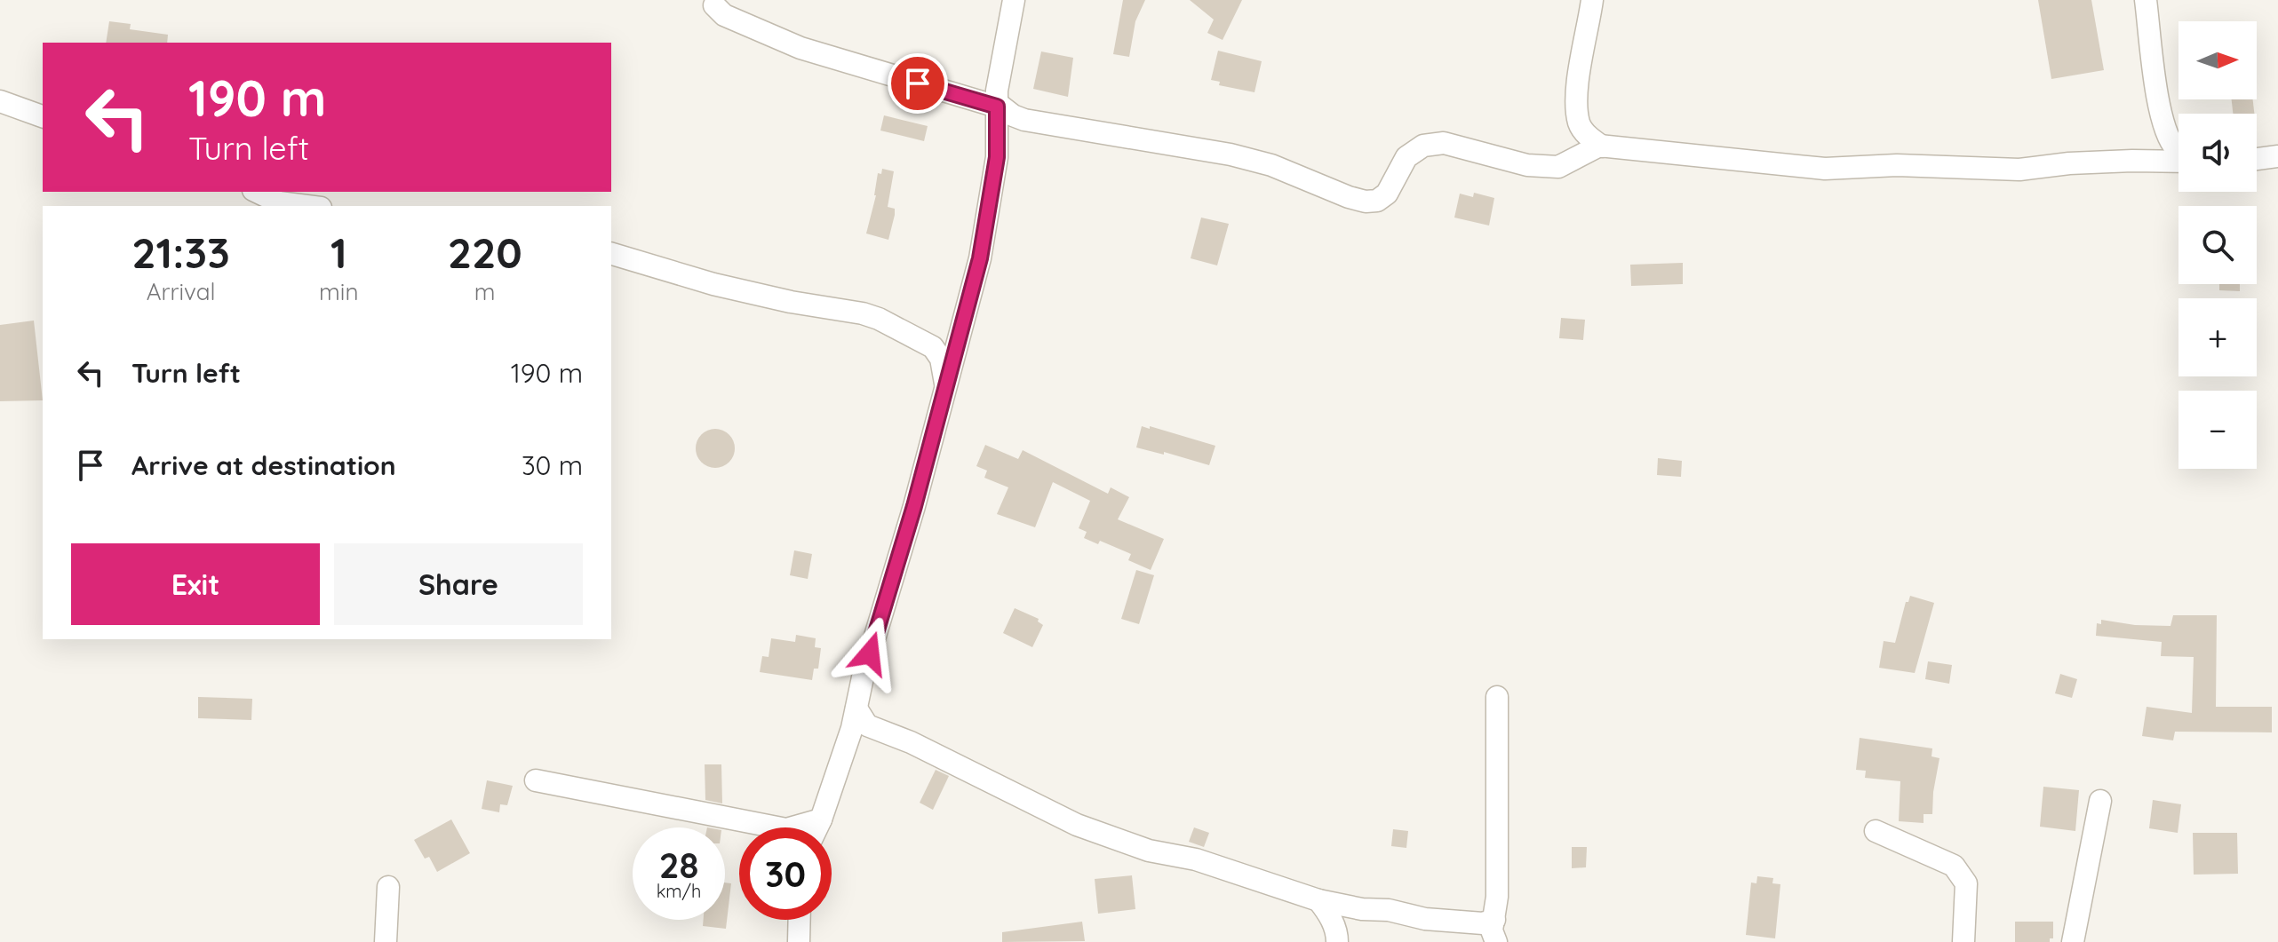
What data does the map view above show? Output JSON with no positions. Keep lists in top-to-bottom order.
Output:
{
  "north": "right",
  "page": {
    "map_buttons": ["+", "−"],
    "turn": ["190 m", "Turn left"],
    "eta": [
      "21:33",
      "Arrival",
      "1",
      "min",
      "220",
      "m"
    ],
    "list": [
      {
        "name": "Turn left",
        "value": "190 m"
      },
      {
        "name": "Arrive at destination",
        "value": "30 m"
      }
    ],
    "buttons": ["Exit", "Share"],
    "speed": "28 km/h",
    "limit": "30"
  }
}
